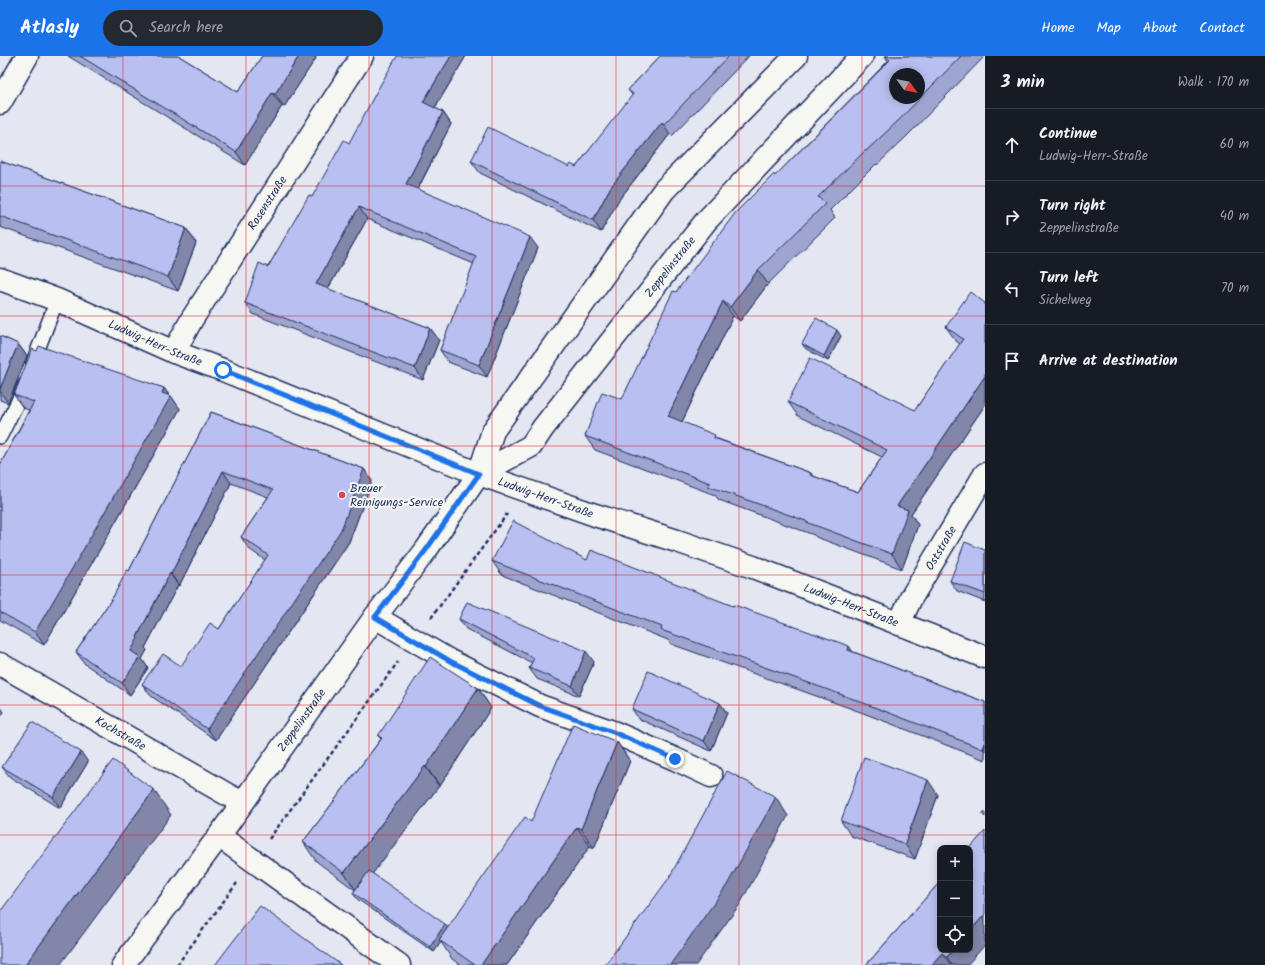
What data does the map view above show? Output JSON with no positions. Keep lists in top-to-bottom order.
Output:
{
  "streets": {
    "street": [
      "Rosenstraße",
      "Zeppelinstraße",
      "Ludwig-Herr-Straße",
      "Oststraße",
      "Kochstraße"
    ]
  },
  "crossings": [
    ["Rosenstraße", "Ludwig-Herr-Straße"],
    ["Zeppelinstraße", "Ludwig-Herr-Straße"],
    ["Zeppelinstraße", "Kochstraße"],
    ["Ludwig-Herr-Straße", "Oststraße"]
  ],
  "places": ["Breuer Reinigungs-Service"],
  "north": "bottom right",
  "page": {
    "header": "Atlasly",
    "search": "Search here",
    "nav": [
      "Home",
      "Map",
      "About",
      "Contact"
    ],
    "heading": ["3 min", "Walk · 170 m"],
    "list": [
      ["Continue", "Ludwig-Herr-Straße", "60 m"],
      ["Turn right", "Zeppelinstraße", "40 m"],
      ["Turn left", "Sichelweg", "70 m"],
      "Arrive at destination"
    ],
    "map_buttons": ["+", "−"]
  }
}
